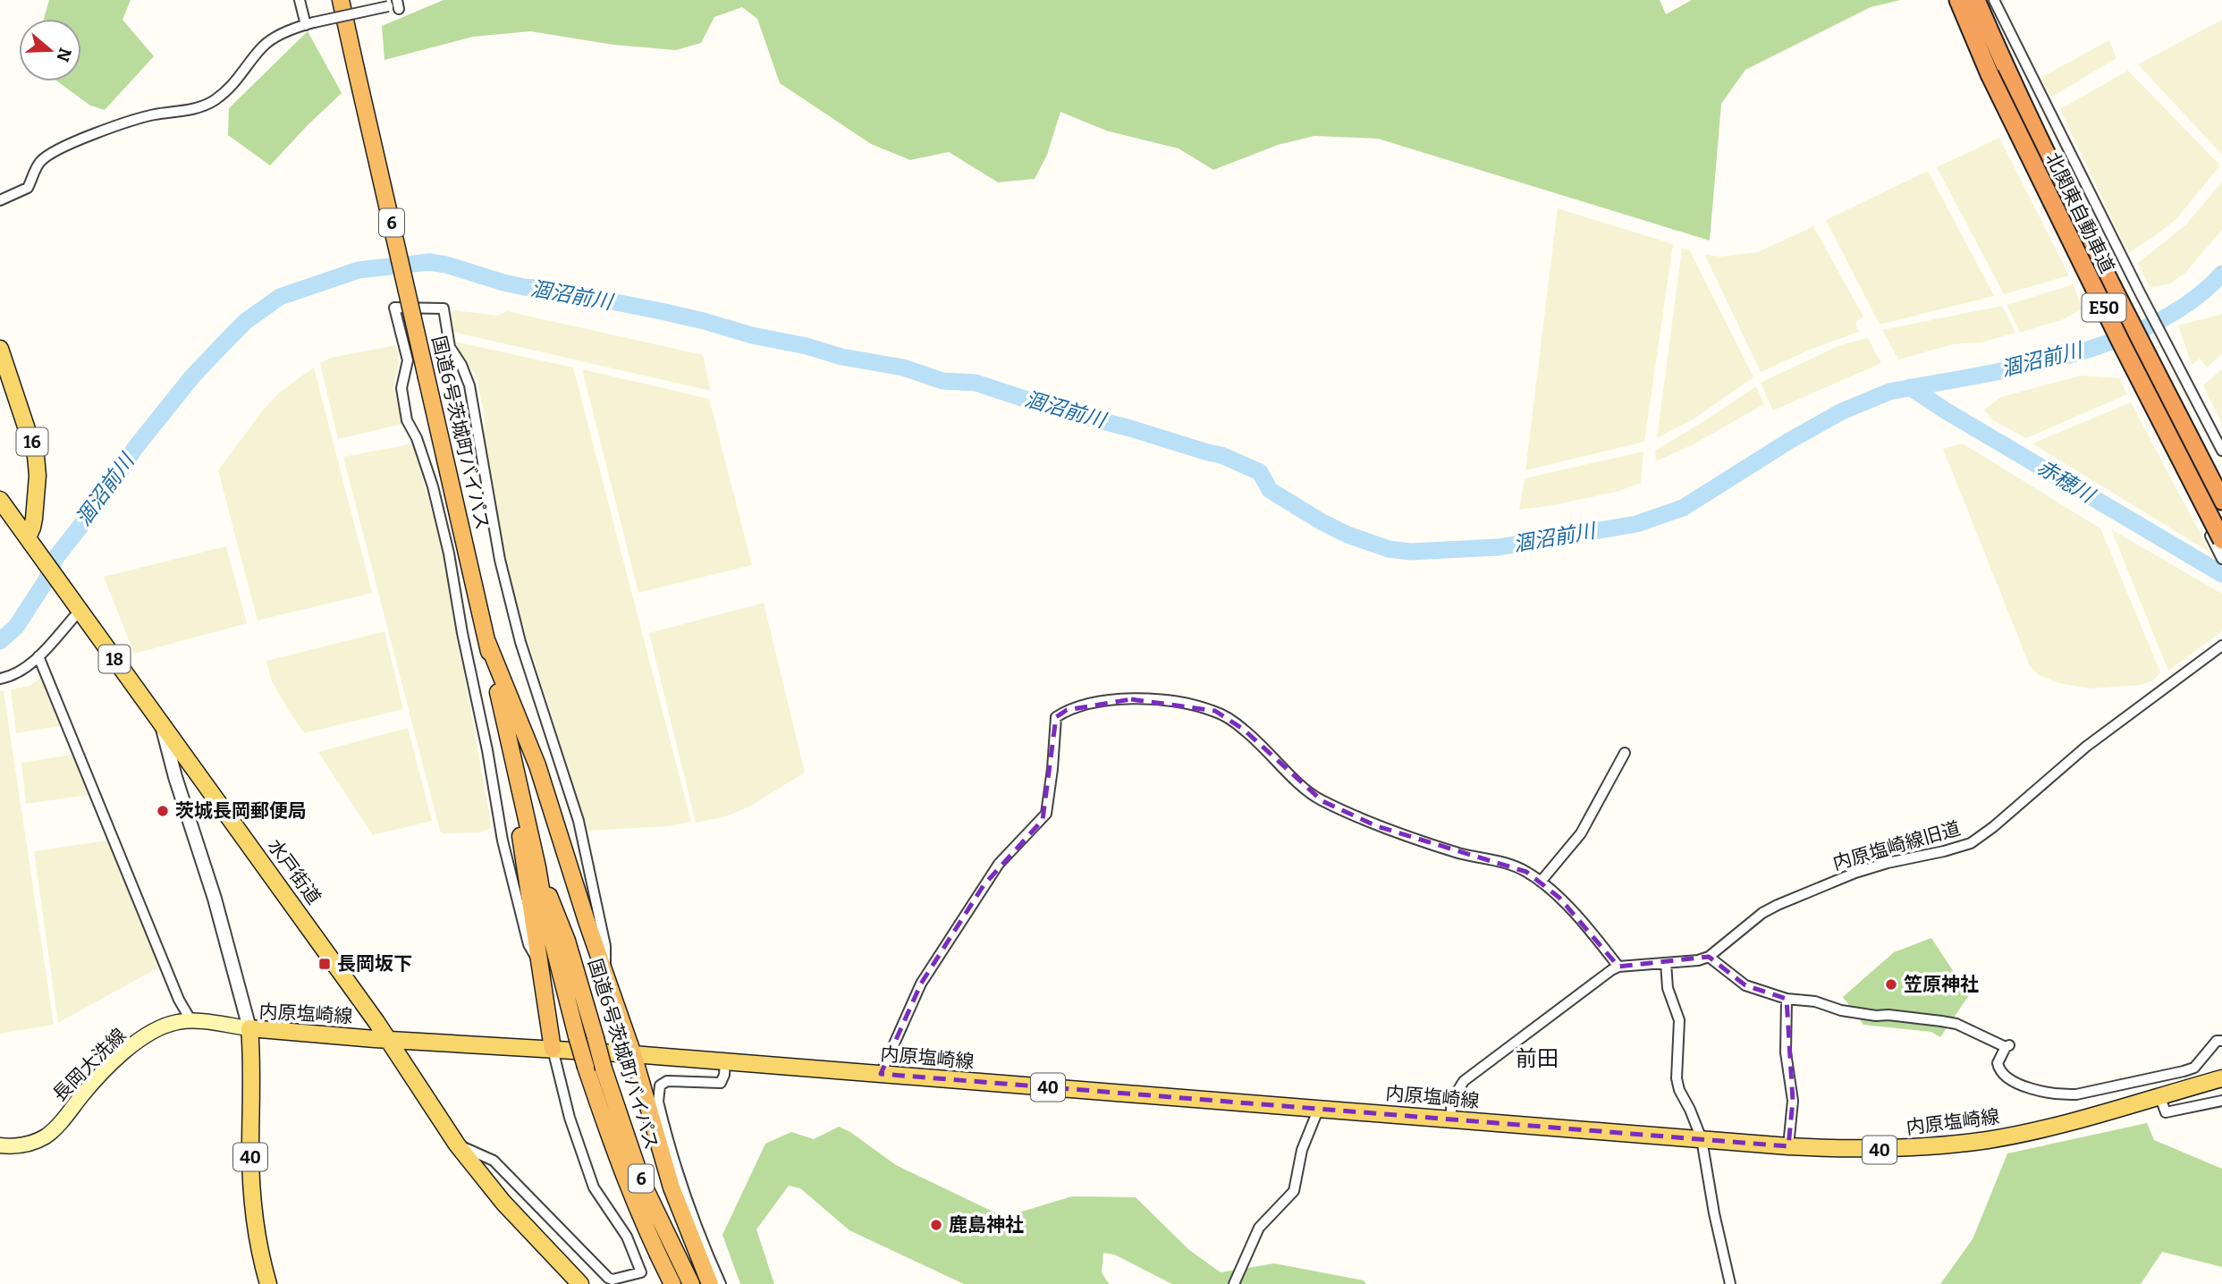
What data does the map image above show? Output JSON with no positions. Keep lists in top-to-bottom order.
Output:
{
  "streets": {
    "highway": [
      "北関東自動車道",
      "6",
      "E50",
      "国道6号茨城町バイパス"
    ],
    "main road": [
      "16",
      "18",
      "水戸街道",
      "内原塩崎線",
      "長岡大洗線",
      "40"
    ],
    "street": ["内原塩崎線旧道"]
  },
  "crossings": [
    ["16", "水戸街道"],
    ["内原塩崎線旧道", "内原塩崎線"],
    ["水戸街道", "内原塩崎線"],
    ["水戸街道", "40"],
    ["内原塩崎線", "長岡大洗線"],
    ["内原塩崎線", "40"]
  ],
  "districts": ["前田"],
  "water": ["涸沼前川", "赤穂川"],
  "places": {
    "other": ["茨城長岡郵便局", "笠原神社", "鹿島神社"],
    "transit": ["長岡坂下"]
  },
  "north": "right"
}
